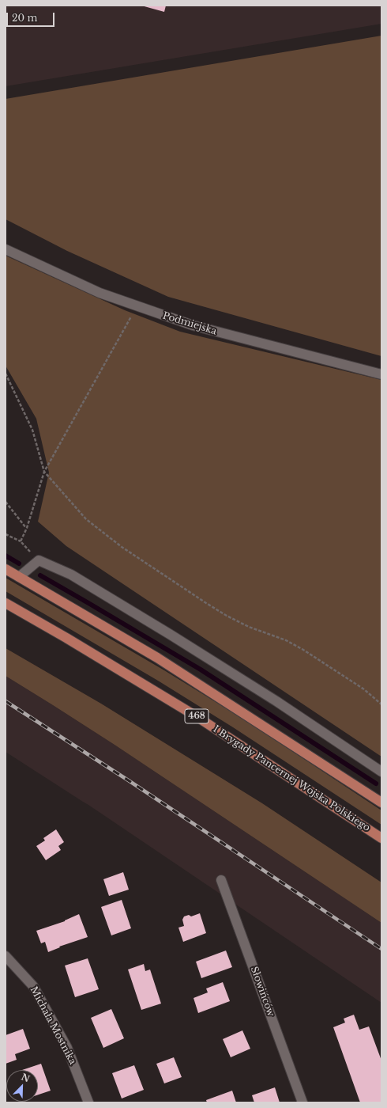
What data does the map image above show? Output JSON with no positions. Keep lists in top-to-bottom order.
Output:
{
  "streets": {
    "main road": ["468", "I Brygady Pancernej Wojska Polskiego"],
    "street": ["Podmiejska", "Słowińców", "Michała Mostnika"]
  },
  "scale_bar": "20 m",
  "north": "top right"
}
